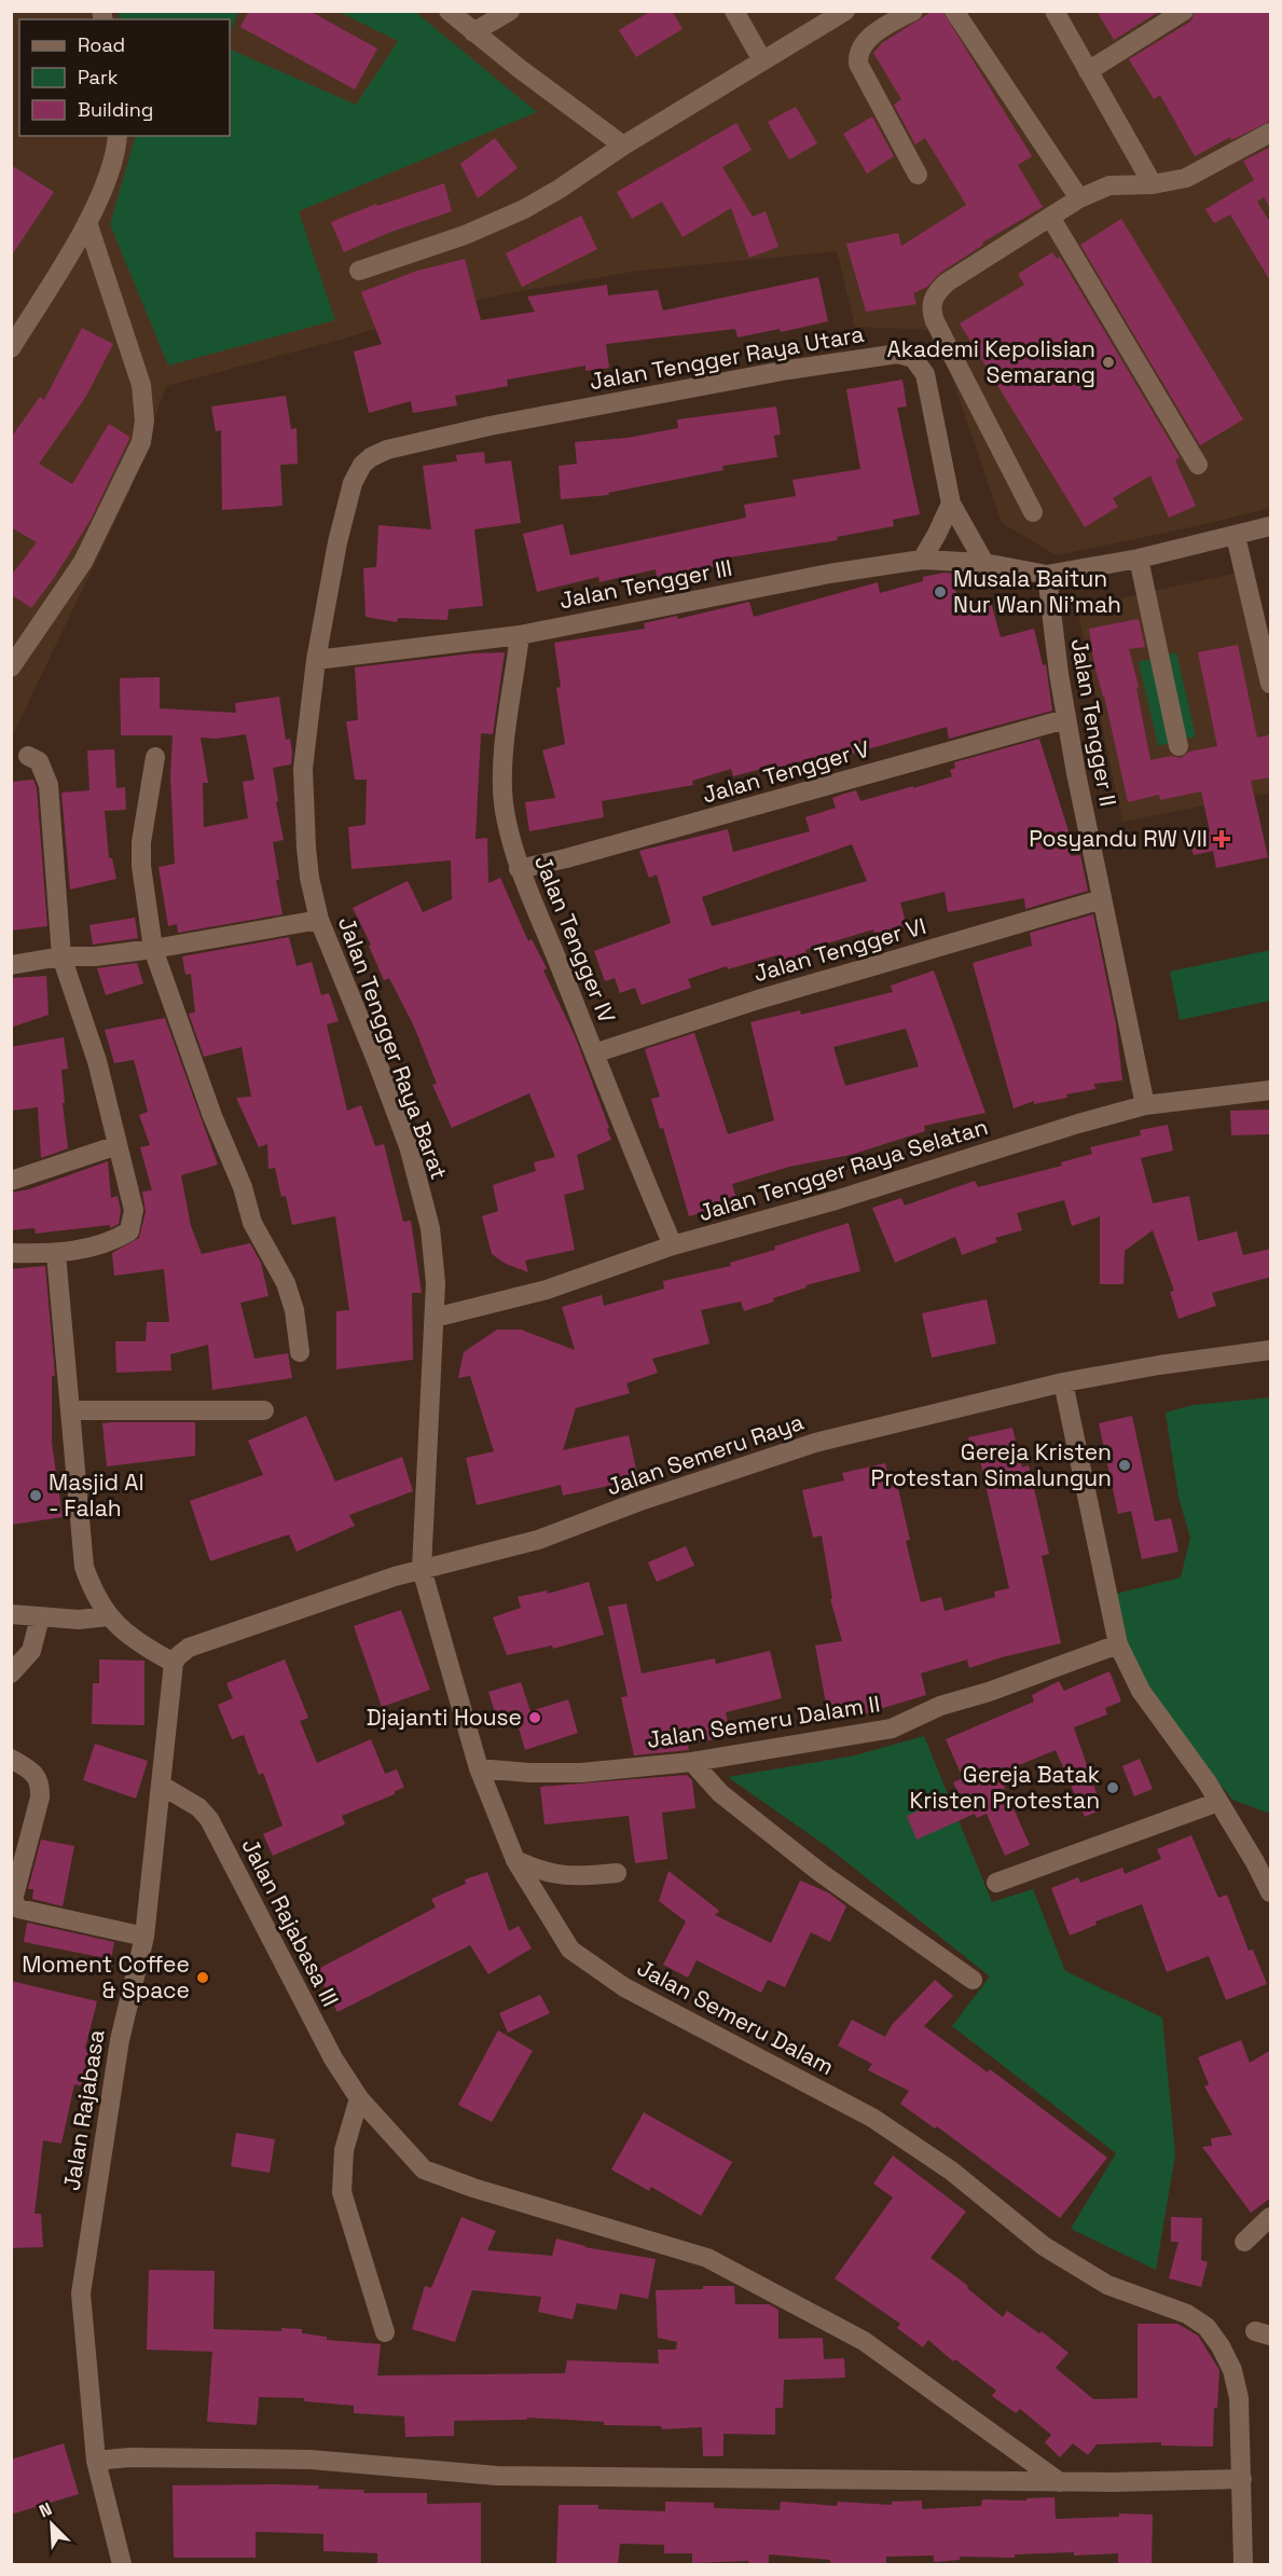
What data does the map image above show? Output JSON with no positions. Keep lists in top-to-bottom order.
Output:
{
  "streets": {
    "street": [
      "Jalan Tengger Raya Utara",
      "Jalan Tengger III",
      "Jalan Tengger II",
      "Jalan Tengger V",
      "Jalan Tengger IV",
      "Jalan Tengger VI",
      "Jalan Tengger Raya Barat",
      "Jalan Tengger Raya Selatan",
      "Jalan Semeru Raya",
      "Jalan Semeru Dalam II",
      "Jalan Rajabasa III",
      "Jalan Semeru Dalam",
      "Jalan Rajabasa"
    ]
  },
  "crossings": [
    ["Jalan Tengger Raya Utara", "Jalan Tengger III"],
    ["Jalan Tengger Raya Utara", "Jalan Tengger Raya Barat"],
    ["Jalan Tengger III", "Jalan Tengger IV"],
    ["Jalan Tengger III", "Jalan Tengger Raya Barat"],
    ["Jalan Tengger II", "Jalan Tengger V"],
    ["Jalan Tengger II", "Jalan Tengger VI"],
    ["Jalan Tengger II", "Jalan Tengger Raya Selatan"],
    ["Jalan Tengger V", "Jalan Tengger IV"],
    ["Jalan Tengger IV", "Jalan Tengger VI"],
    ["Jalan Tengger IV", "Jalan Tengger Raya Selatan"],
    ["Jalan Tengger Raya Barat", "Jalan Tengger Raya Selatan"],
    ["Jalan Tengger Raya Barat", "Jalan Semeru Raya"],
    ["Jalan Tengger Raya Barat", "Jalan Semeru Dalam"],
    ["Jalan Semeru Raya", "Jalan Semeru Dalam"],
    ["Jalan Semeru Raya", "Jalan Rajabasa"],
    ["Jalan Semeru Dalam II", "Jalan Semeru Dalam"],
    ["Jalan Rajabasa III", "Jalan Rajabasa"]
  ],
  "places": {
    "other": [
      "Akademi Kepolisian Semarang",
      "Musala Baitun Nur Wan Ni'mah",
      "Gereja Kristen Protestan Simalungun",
      "Masjid Al - Falah",
      "Djajanti House",
      "Gereja Batak Kristen Protestan",
      "Moment Coffee & Space"
    ],
    "health": ["Posyandu RW VII"]
  },
  "legend": ["Road", "Park", "Building"],
  "north": "top left"
}
